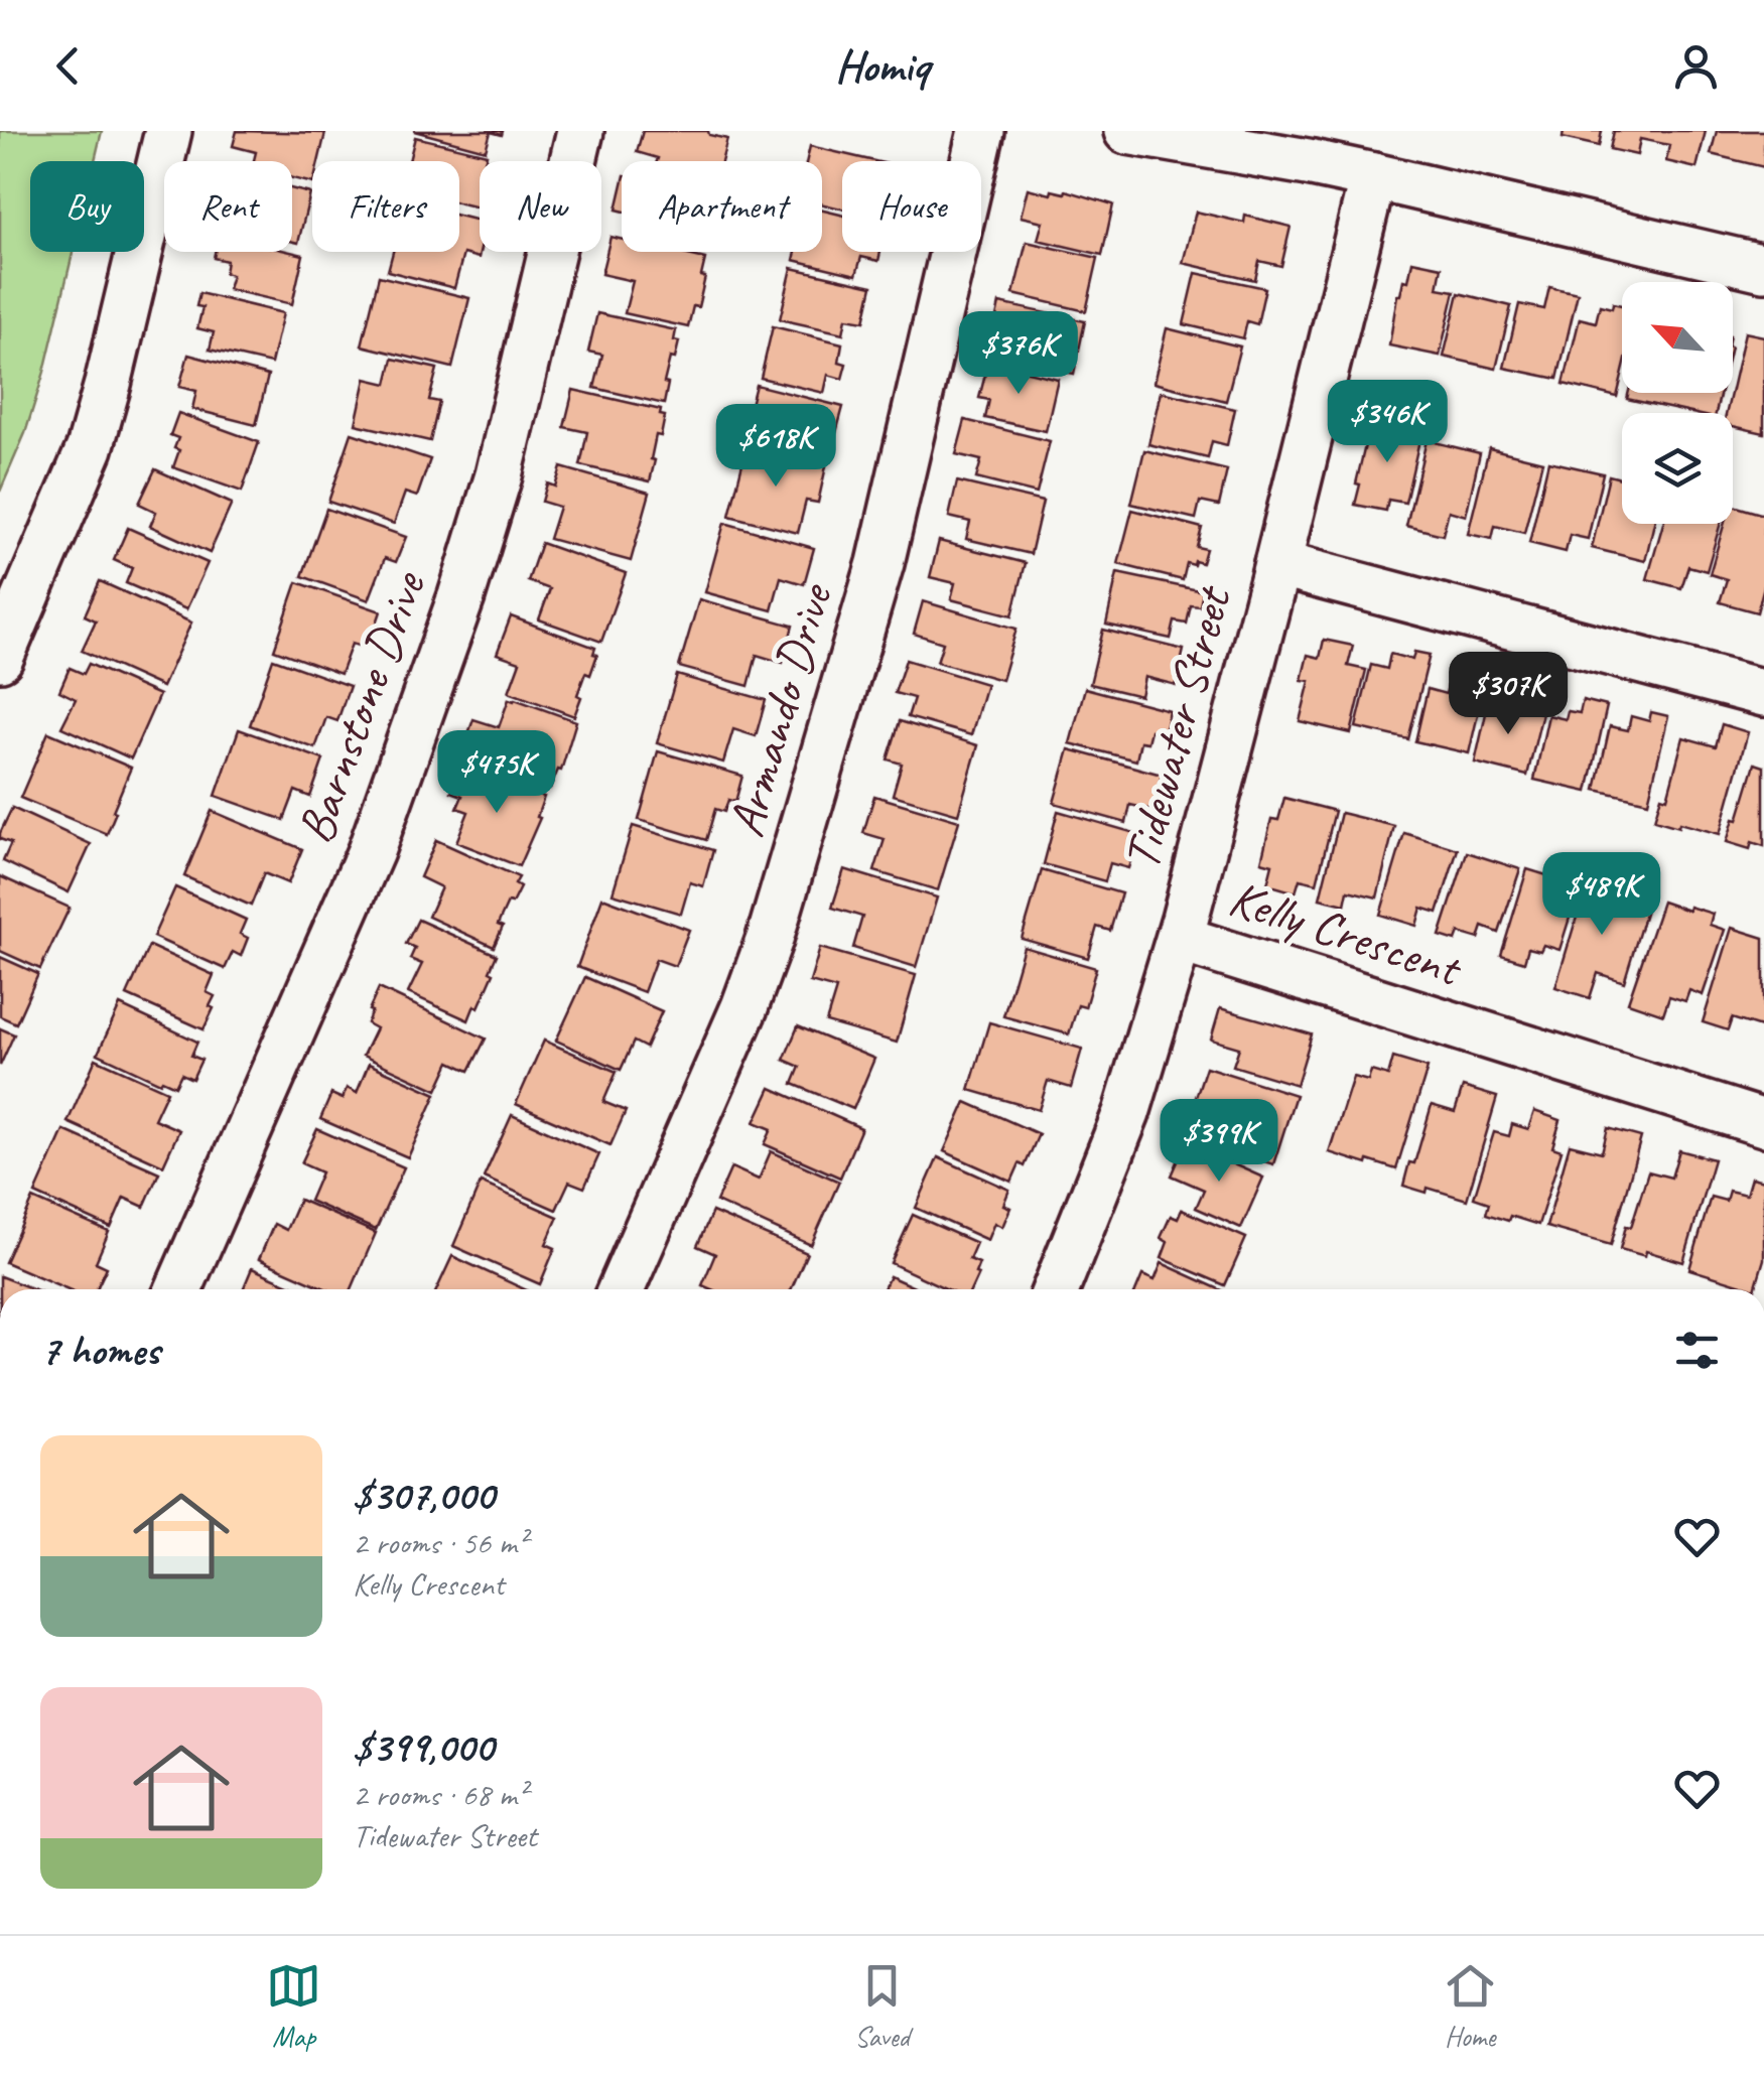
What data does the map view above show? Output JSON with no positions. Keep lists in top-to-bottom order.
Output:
{
  "streets": {
    "street": [
      "Barnstone Drive",
      "Armando Drive",
      "Tidewater Street",
      "Kelly Crescent"
    ]
  },
  "crossings": [
    ["Tidewater Street", "Kelly Crescent"]
  ],
  "north": "top left",
  "page": {
    "header": "Homiq",
    "chip": [
      "Buy",
      "Rent",
      "Filters",
      "New",
      "Apartment",
      "House"
    ],
    "price": [
      "$376K",
      "$346K",
      "$618K",
      "$307K",
      "$475K",
      "$489K",
      "$399K"
    ],
    "heading": "7 homes",
    "list": [
      {
        "name": "$307,000",
        "note": "2 rooms · 56 m² · Kelly Crescent"
      },
      {
        "name": "$399,000",
        "note": "2 rooms · 68 m² · Tidewater Street"
      }
    ],
    "tabs": ["Map", "Saved", "Home"]
  }
}
